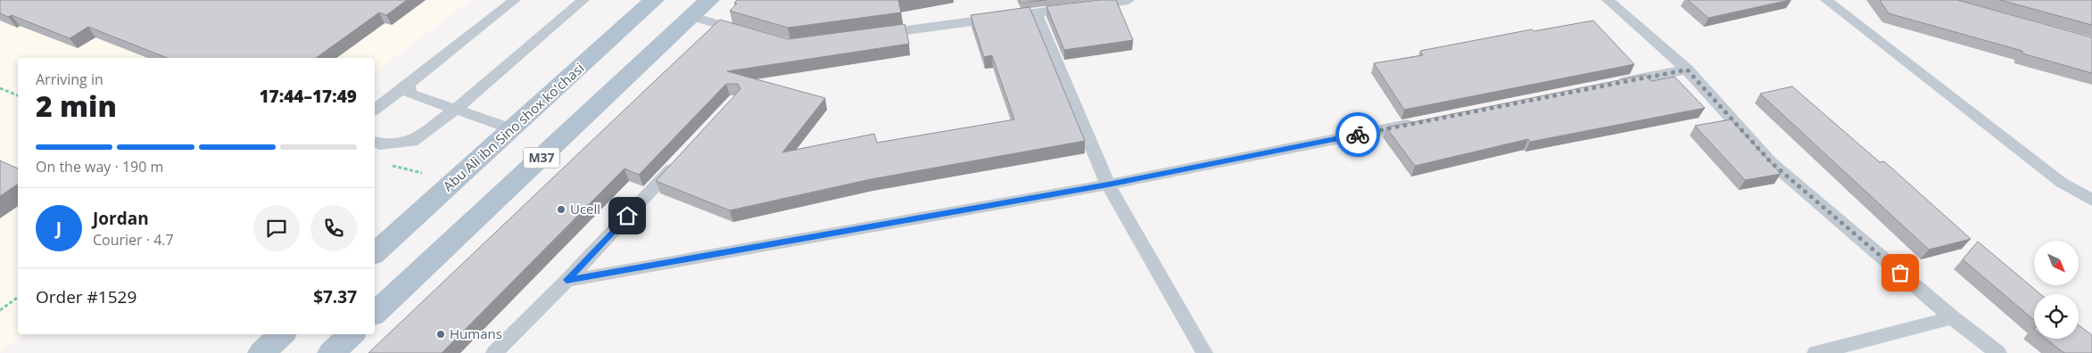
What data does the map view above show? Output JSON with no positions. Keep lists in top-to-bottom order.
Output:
{
  "streets": {
    "main road": ["Abu Ali ibn Sino shox ko'chasi", "M37"]
  },
  "places": ["Ucell", "Humans"],
  "north": "bottom right",
  "page": {
    "heading": ["2 min", "Arriving in", "17:44–17:49"],
    "panel": [
      "Jordan",
      "Courier · 4.7",
      "Order #1529",
      "$7.37"
    ],
    "bar": "On the way · 190 m",
    "round": "J"
  }
}
